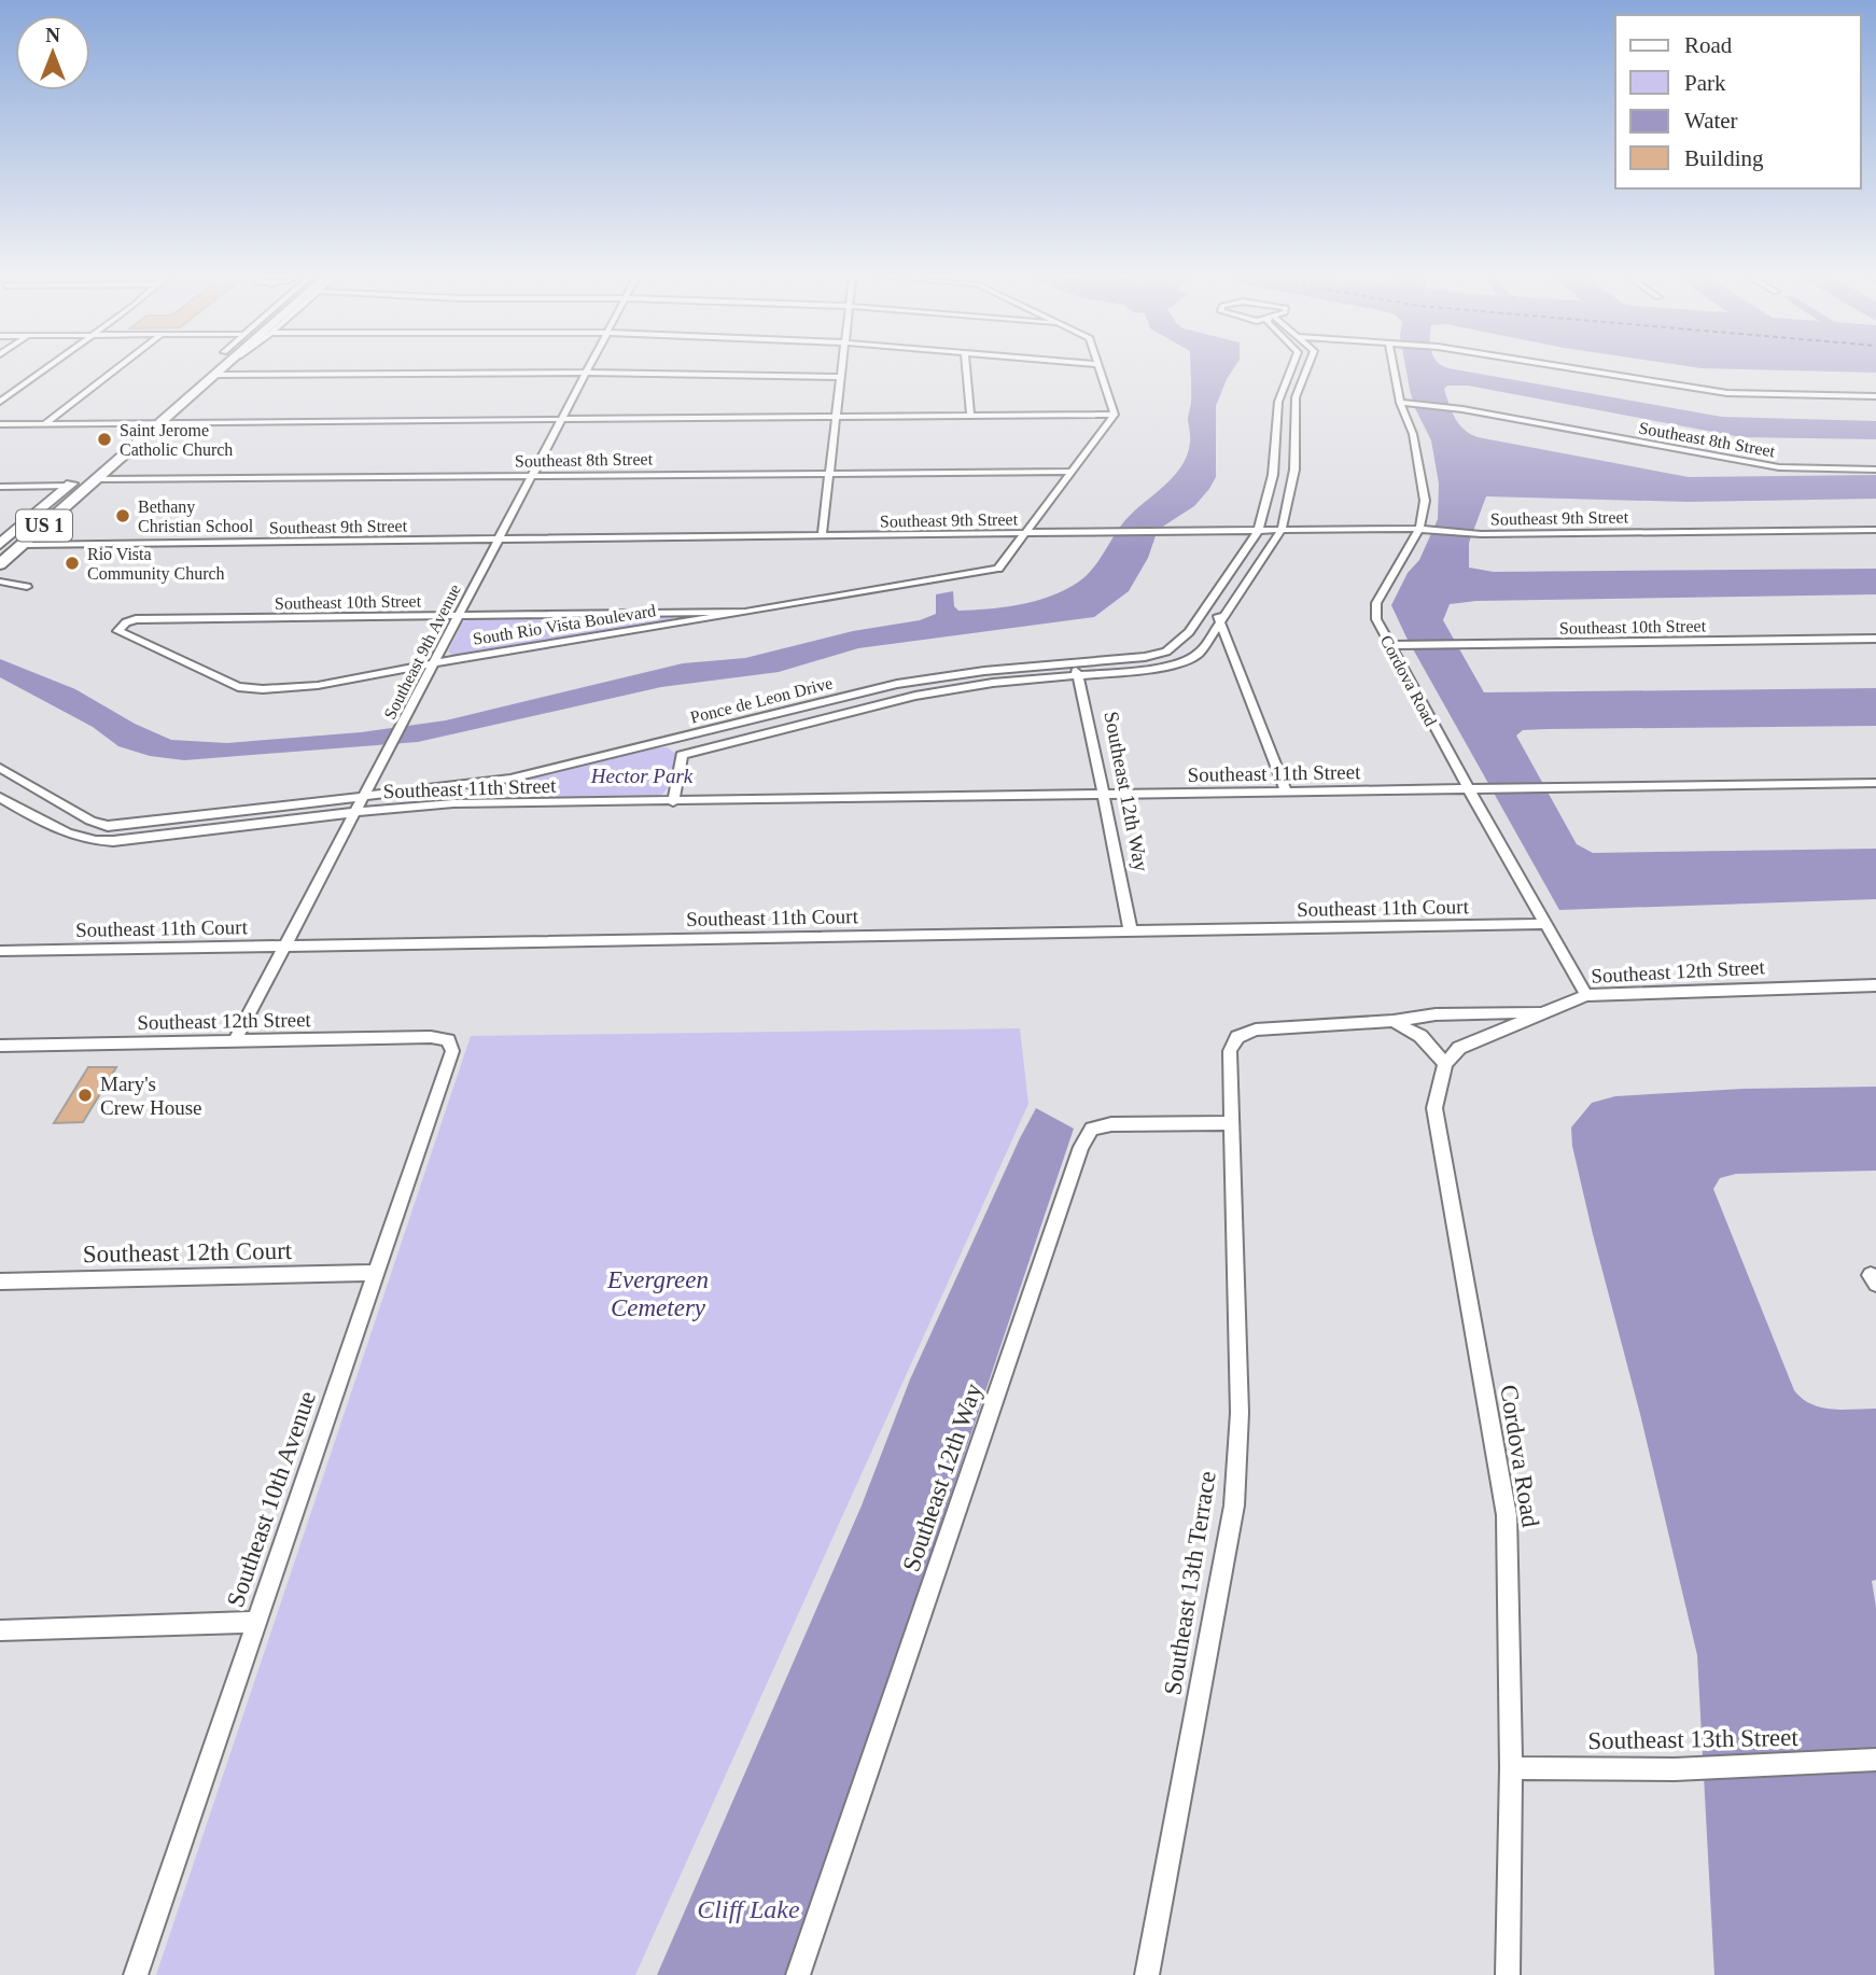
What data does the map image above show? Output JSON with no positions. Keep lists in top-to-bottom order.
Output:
{
  "streets": {
    "main road": ["US 1"],
    "street": [
      "Southeast 8th Street",
      "Southeast 9th Street",
      "Southeast 10th Street",
      "South Rio Vista Boulevard",
      "Southeast 9th Avenue",
      "Cordova Road",
      "Ponce de Leon Drive",
      "Southeast 11th Street",
      "Southeast 12th Way",
      "Southeast 11th Court",
      "Southeast 12th Street",
      "Southeast 12th Court",
      "Southeast 10th Avenue",
      "Southeast 13th Terrace",
      "Southeast 13th Street"
    ]
  },
  "crossings": [
    ["Southeast 8th Street", "US 1"],
    ["Southeast 8th Street", "South Rio Vista Boulevard"],
    ["Southeast 8th Street", "Southeast 9th Avenue"],
    ["Southeast 8th Street", "Cordova Road"],
    ["Southeast 9th Street", "US 1"],
    ["Southeast 9th Street", "South Rio Vista Boulevard"],
    ["Southeast 9th Street", "Southeast 9th Avenue"],
    ["Southeast 9th Street", "Cordova Road"],
    ["Southeast 9th Street", "Ponce de Leon Drive"],
    ["Southeast 10th Street", "South Rio Vista Boulevard"],
    ["Southeast 10th Street", "Southeast 9th Avenue"],
    ["Southeast 10th Street", "Cordova Road"],
    ["South Rio Vista Boulevard", "Southeast 9th Avenue"],
    ["Southeast 9th Avenue", "Ponce de Leon Drive"],
    ["Southeast 9th Avenue", "Southeast 11th Street"],
    ["Southeast 9th Avenue", "Southeast 11th Court"],
    ["Southeast 9th Avenue", "Southeast 12th Street"],
    ["Cordova Road", "Southeast 11th Street"],
    ["Cordova Road", "Southeast 11th Court"],
    ["Cordova Road", "Southeast 12th Street"],
    ["Cordova Road", "Southeast 13th Street"],
    ["Ponce de Leon Drive", "Southeast 12th Way"],
    ["Southeast 11th Street", "Southeast 12th Way"],
    ["Southeast 12th Way", "Southeast 11th Court"],
    ["Southeast 12th Way", "Southeast 13th Terrace"],
    ["Southeast 12th Street", "Southeast 10th Avenue"],
    ["Southeast 12th Street", "Southeast 13th Terrace"],
    ["Southeast 12th Court", "Southeast 10th Avenue"]
  ],
  "water": ["Cliff Lake"],
  "parks": ["Hector Park", "Evergreen Cemetery"],
  "places": [
    "Saint Jerome Catholic Church",
    "Bethany Christian School",
    "Rio Vista Community Church",
    "Mary's Crew House"
  ],
  "legend": [
    "Road",
    "Park",
    "Water",
    "Building"
  ],
  "north": "top"
}
